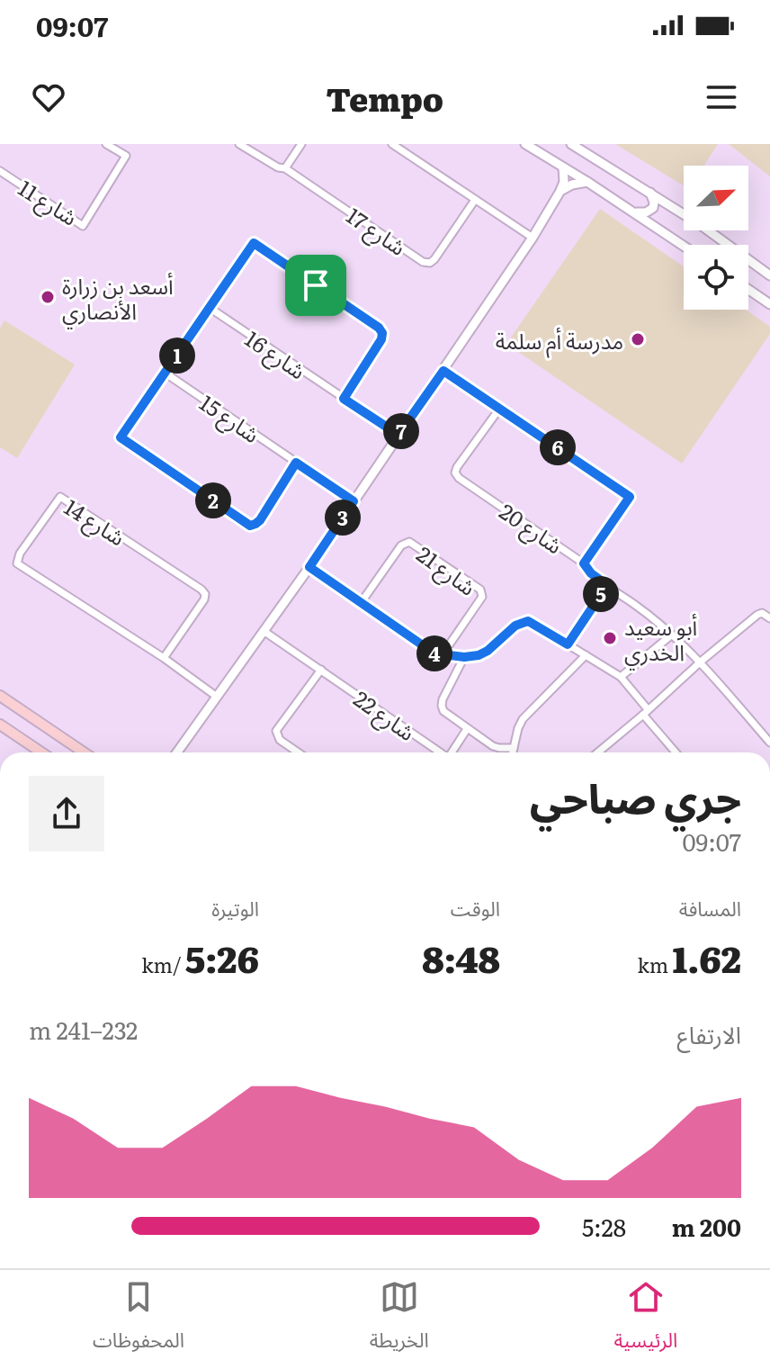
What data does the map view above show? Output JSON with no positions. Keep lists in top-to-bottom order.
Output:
{
  "streets": {
    "street": [
      "شارع 11",
      "شارع 17",
      "شارع 16",
      "شارع 15",
      "شارع 14",
      "شارع 20",
      "شارع 21",
      "شارع 22"
    ]
  },
  "places": ["أسعد بن زرارة الأنصاري", "مدرسة أم سلمة", "أبو سعيد الخدري"],
  "north": "top right",
  "page": {
    "status": "09:07",
    "header": "Tempo",
    "pins": [
      "1",
      "7",
      "6",
      "2",
      "3",
      "5",
      "4"
    ],
    "heading": ["جري صباحي", "09:07"],
    "stats": [
      ["المسافة", "1.62 km"],
      ["الوقت", "8:48"],
      ["الوتيرة", "5:26 /km"]
    ],
    "chart": ["الارتفاع", "232–241 m"],
    "list": [
      {
        "name": "200 m",
        "note": "5:28"
      }
    ],
    "tabs": ["الرئيسية", "الخريطة", "المحفوظات"]
  }
}
